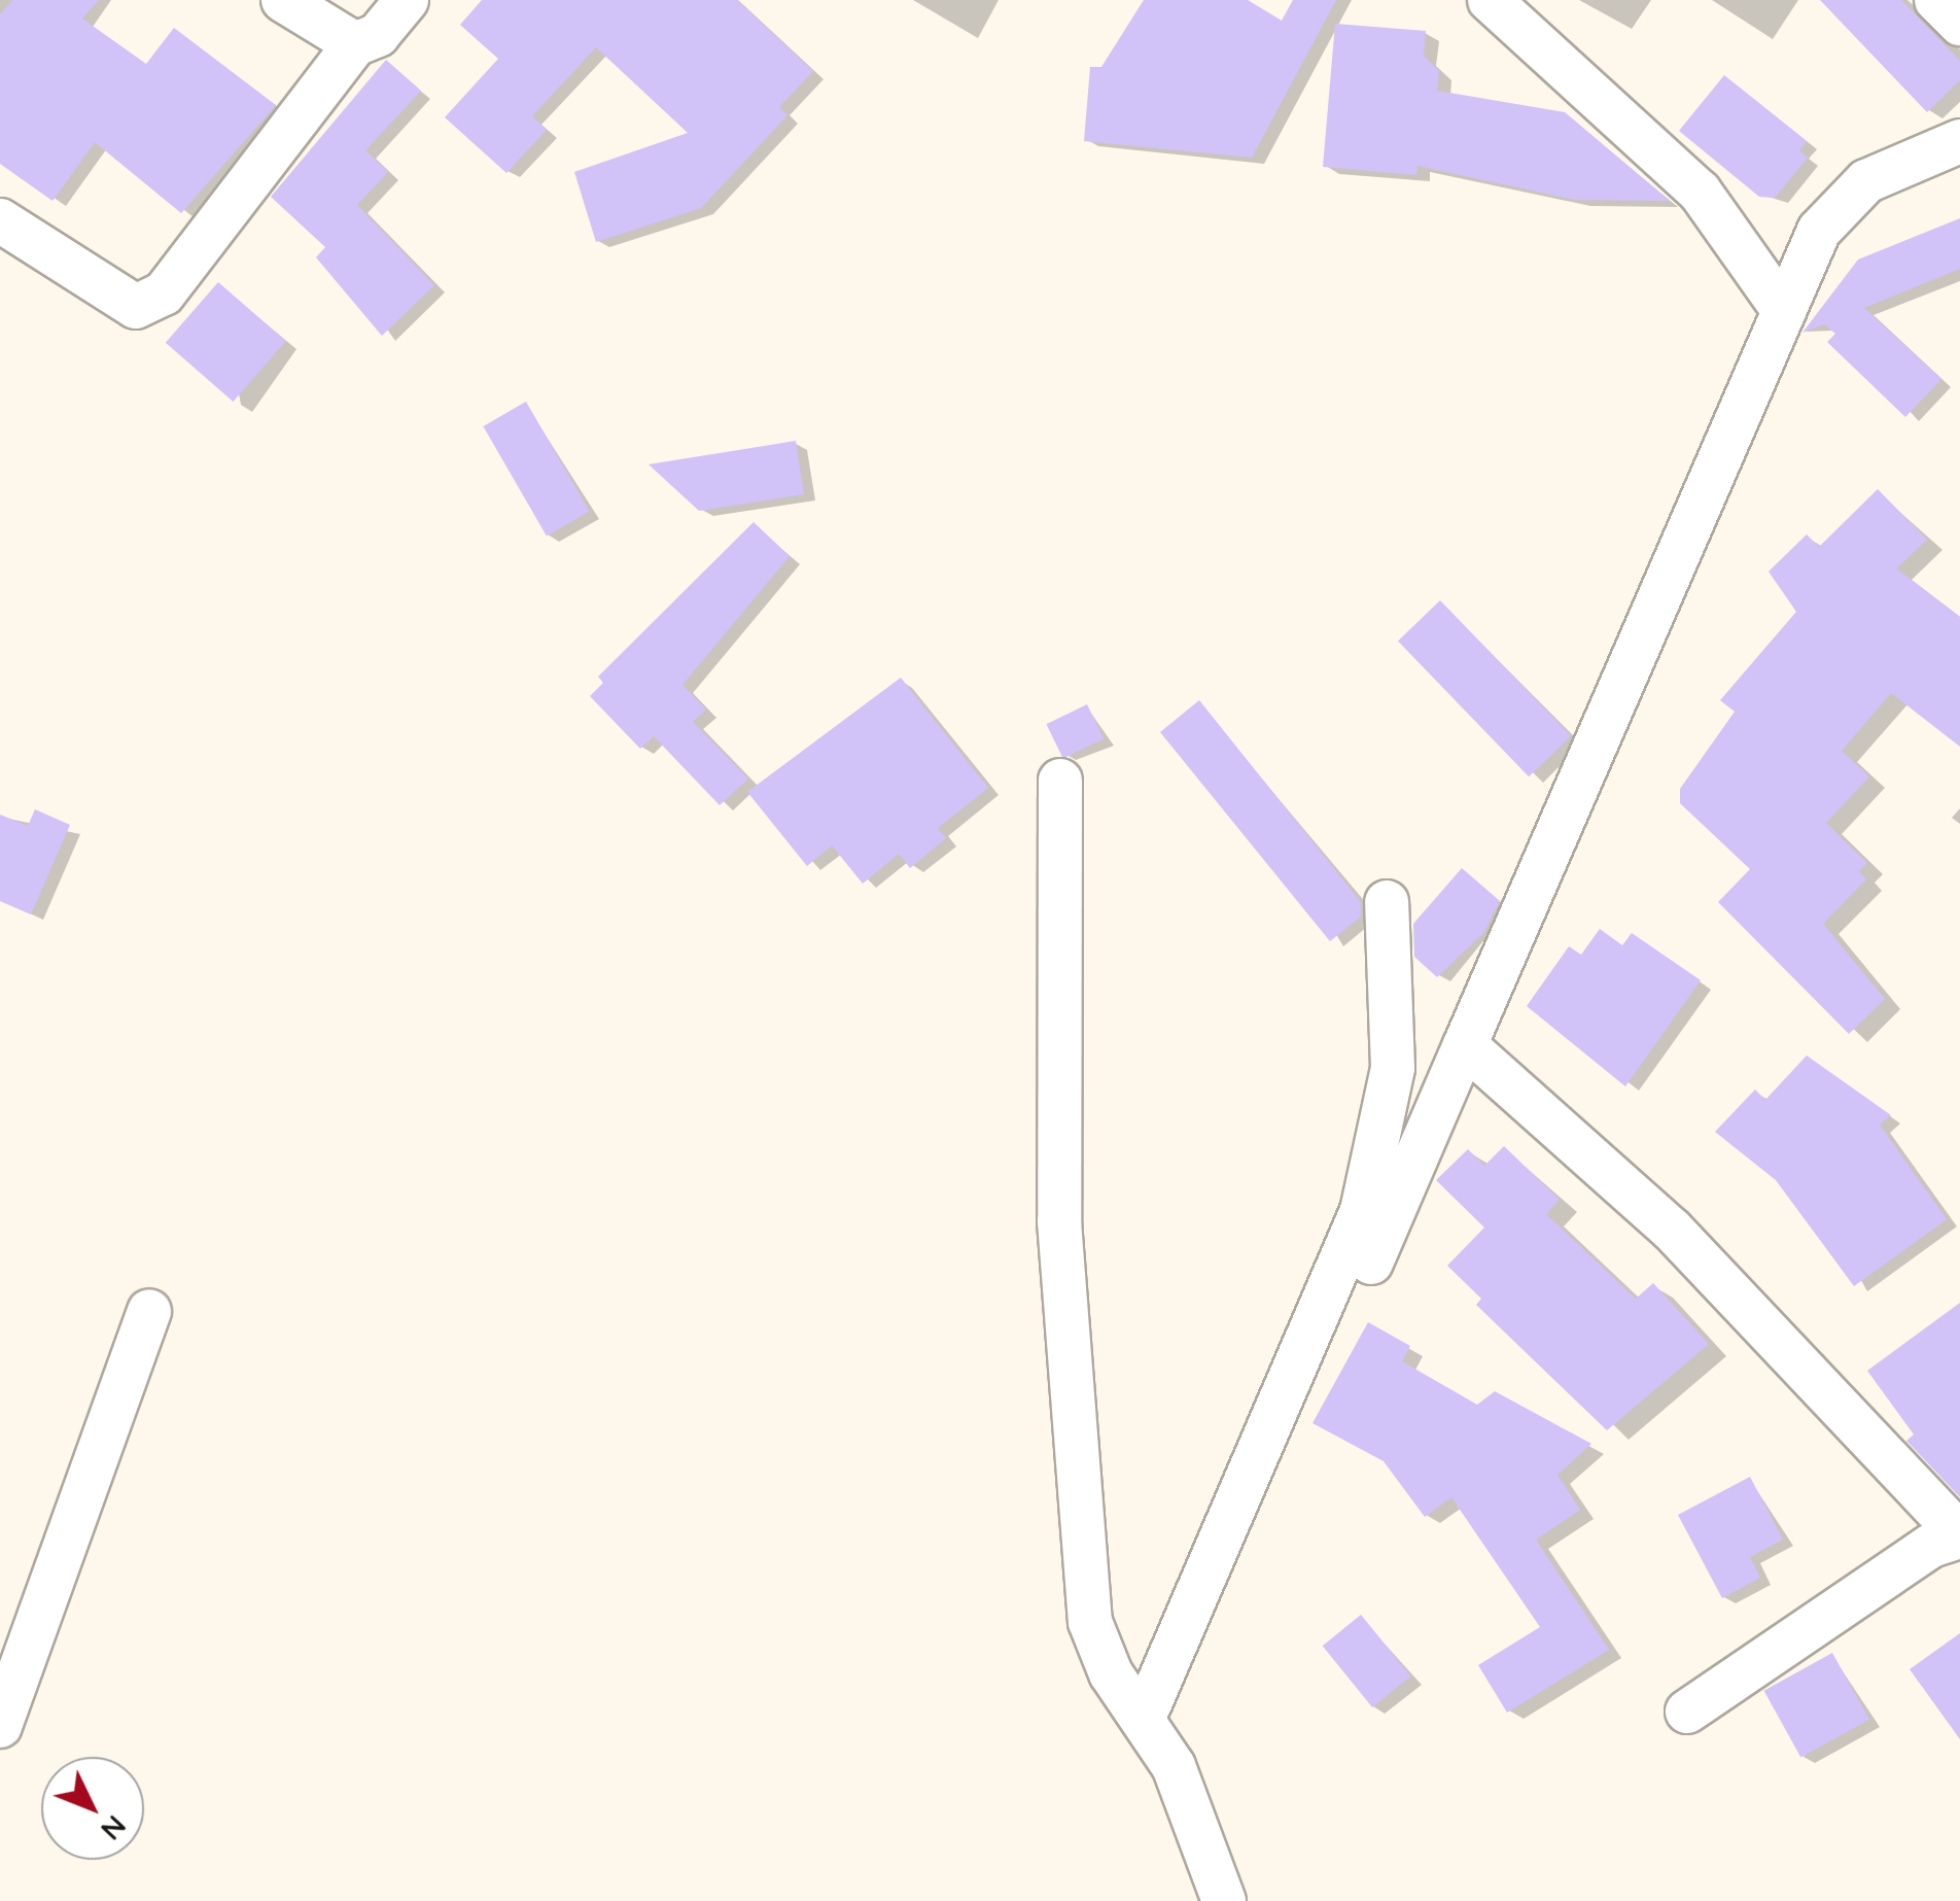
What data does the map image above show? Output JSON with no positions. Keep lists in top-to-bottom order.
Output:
{
  "north": "bottom right"
}
